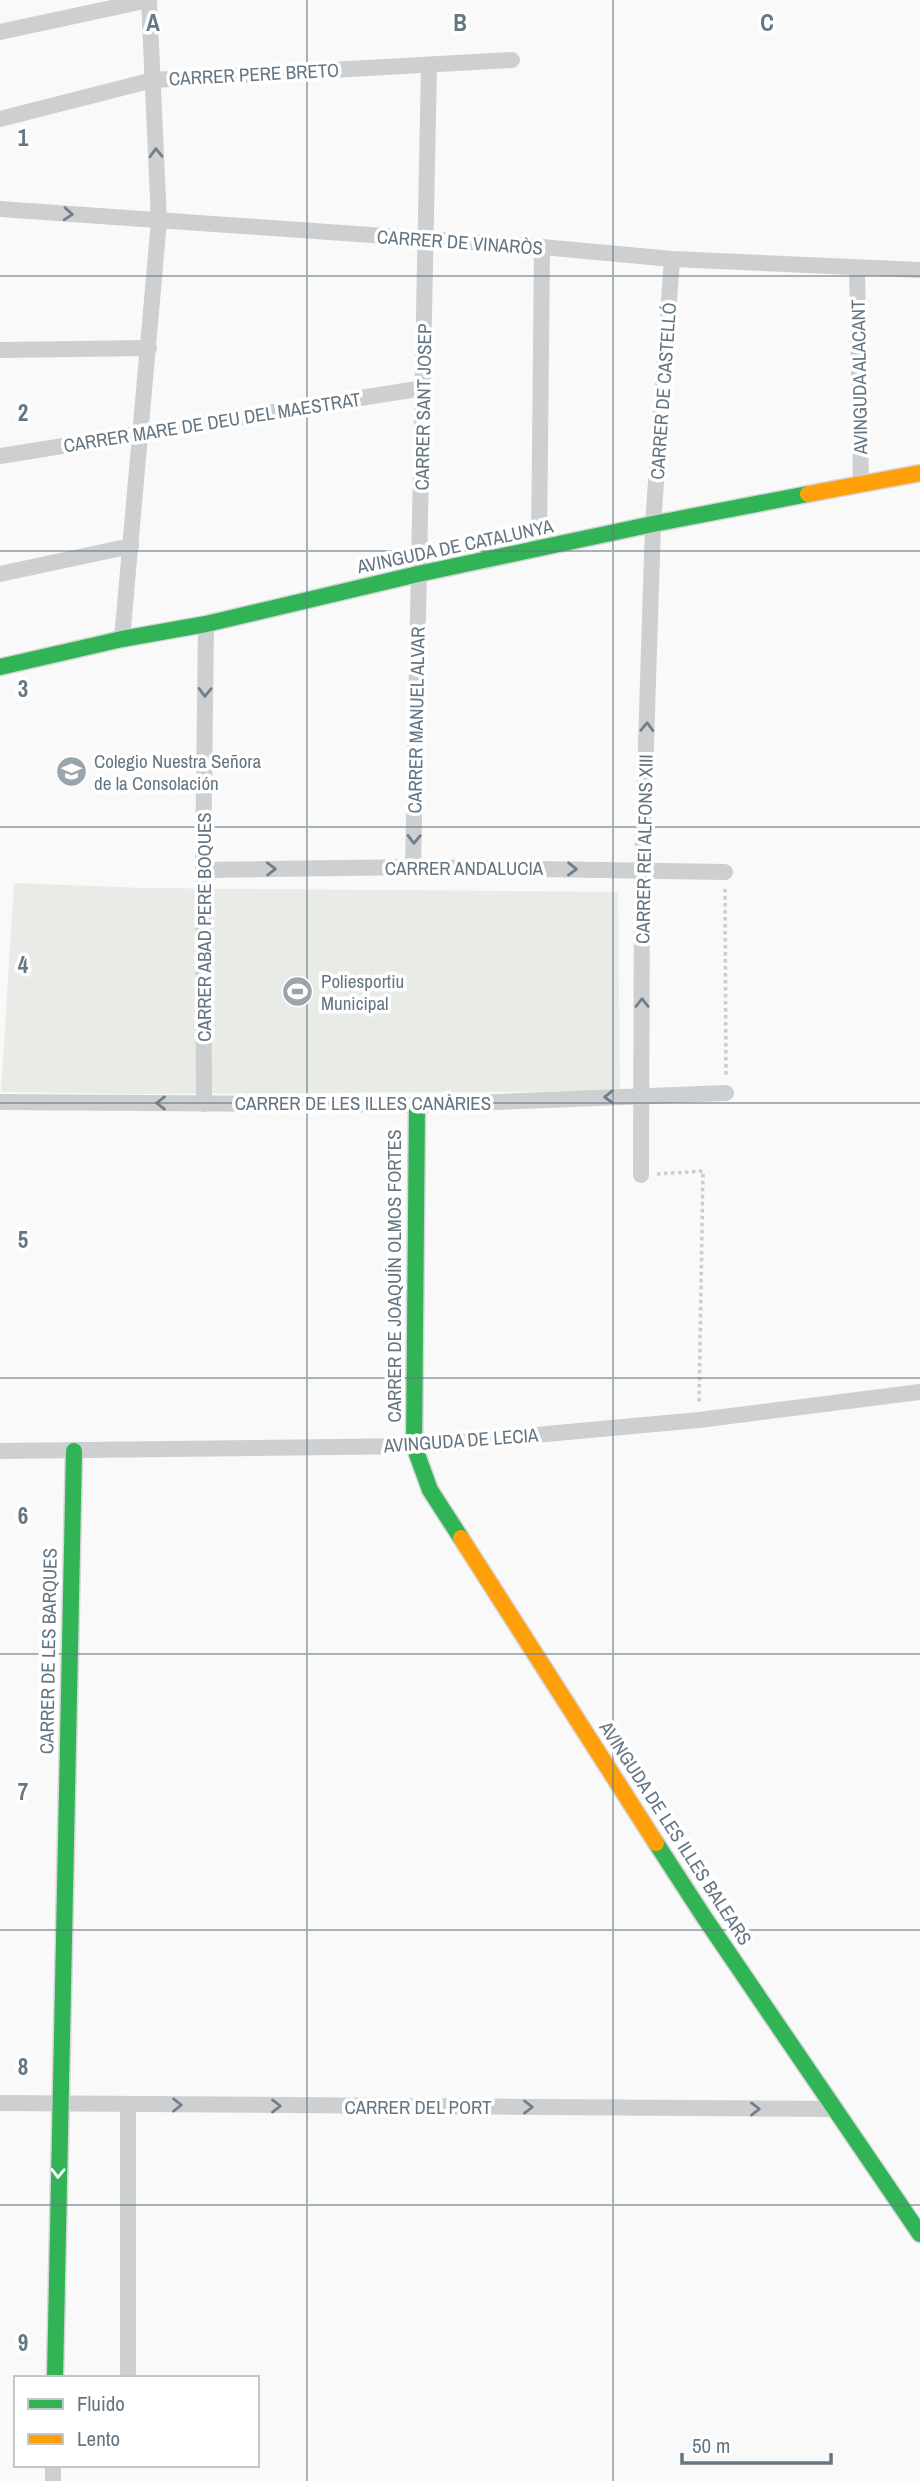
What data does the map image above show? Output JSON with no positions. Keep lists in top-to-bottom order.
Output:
{
  "streets": {
    "street": [
      "CARRER PERE BRETO",
      "CARRER DE VINARÒS",
      "AVINGUDA ALACANT",
      "CARRER DE CASTELLÓ",
      "CARRER SANT JOSEP",
      "CARRER MARE DE DEU DEL MAESTRAT",
      "AVINGUDA DE CATALUNYA",
      "CARRER MANUEL ALVAR",
      "CARRER REI ALFONS XIII",
      "CARRER ANDALUCIA",
      "CARRER ABAD PERE BOQUES",
      "CARRER DE LES ILLES CANÀRIES",
      "CARRER DE JOAQUÍN OLMOS FORTES",
      "AVINGUDA DE LECIA",
      "CARRER DE LES BARQUES",
      "AVINGUDA DE LES ILLES BALEARS",
      "CARRER DEL PORT"
    ]
  },
  "crossings": [
    ["CARRER PERE BRETO", "CARRER SANT JOSEP"],
    ["CARRER DE VINARÒS", "AVINGUDA ALACANT"],
    ["CARRER DE VINARÒS", "CARRER DE CASTELLÓ"],
    ["CARRER DE VINARÒS", "CARRER SANT JOSEP"],
    ["AVINGUDA ALACANT", "AVINGUDA DE CATALUNYA"],
    ["CARRER DE CASTELLÓ", "AVINGUDA DE CATALUNYA"],
    ["CARRER DE CASTELLÓ", "CARRER REI ALFONS XIII"],
    ["CARRER SANT JOSEP", "CARRER MARE DE DEU DEL MAESTRAT"],
    ["CARRER SANT JOSEP", "AVINGUDA DE CATALUNYA"],
    ["CARRER SANT JOSEP", "CARRER MANUEL ALVAR"],
    ["AVINGUDA DE CATALUNYA", "CARRER MANUEL ALVAR"],
    ["AVINGUDA DE CATALUNYA", "CARRER REI ALFONS XIII"],
    ["AVINGUDA DE CATALUNYA", "CARRER ABAD PERE BOQUES"],
    ["CARRER MANUEL ALVAR", "CARRER ANDALUCIA"],
    ["CARRER REI ALFONS XIII", "CARRER ANDALUCIA"],
    ["CARRER REI ALFONS XIII", "CARRER DE LES ILLES CANÀRIES"],
    ["CARRER ANDALUCIA", "CARRER ABAD PERE BOQUES"],
    ["CARRER ABAD PERE BOQUES", "CARRER DE LES ILLES CANÀRIES"],
    ["CARRER DE LES ILLES CANÀRIES", "CARRER DE JOAQUÍN OLMOS FORTES"],
    ["CARRER DE JOAQUÍN OLMOS FORTES", "AVINGUDA DE LECIA"],
    ["CARRER DE JOAQUÍN OLMOS FORTES", "AVINGUDA DE LES ILLES BALEARS"],
    ["AVINGUDA DE LECIA", "CARRER DE LES BARQUES"],
    ["AVINGUDA DE LECIA", "AVINGUDA DE LES ILLES BALEARS"],
    ["CARRER DE LES BARQUES", "CARRER DEL PORT"],
    ["AVINGUDA DE LES ILLES BALEARS", "CARRER DEL PORT"]
  ],
  "one_way": [
    "CARRER MANUEL ALVAR",
    "CARRER REI ALFONS XIII",
    "CARRER ANDALUCIA",
    "CARRER ABAD PERE BOQUES",
    "CARRER DE LES ILLES CANÀRIES",
    "CARRER DEL PORT"
  ],
  "places": {
    "school or university": ["Colegio Nuestra Señora de la Consolación"],
    "sports": ["Poliesportiu Municipal"]
  },
  "legend": ["Fluido", "Lento"],
  "scale_bar": "50 m",
  "grid": {
    "columns": ["A", "B", "C"],
    "rows": [
      "1",
      "2",
      "3",
      "4",
      "5",
      "6",
      "7",
      "8",
      "9"
    ]
  }
}
